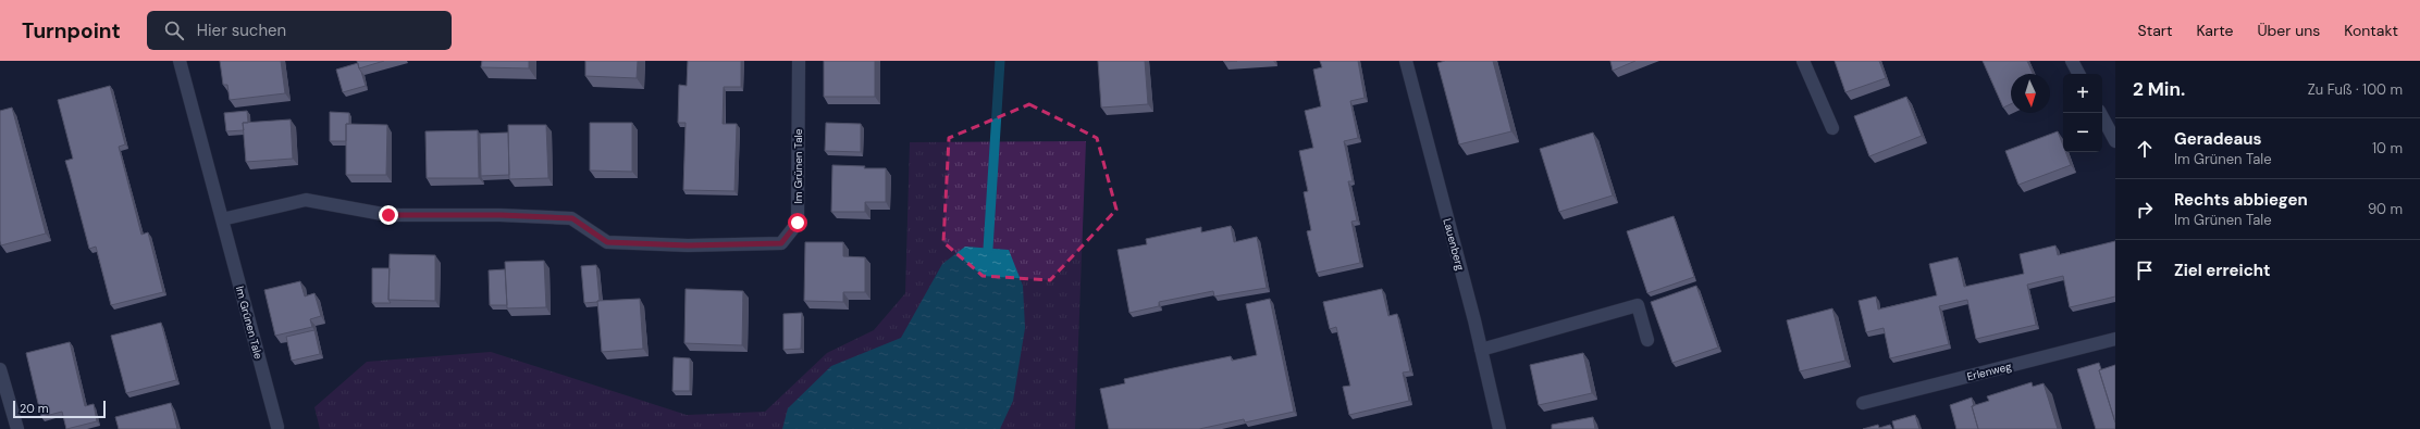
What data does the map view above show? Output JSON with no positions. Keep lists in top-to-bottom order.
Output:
{
  "streets": {
    "street": ["Im Grünen Tale", "Lauenberg", "Erlenweg"]
  },
  "scale_bar": "20 m",
  "north": "bottom",
  "page": {
    "header": "Turnpoint",
    "search": "Hier suchen",
    "nav": [
      "Start",
      "Karte",
      "Über uns",
      "Kontakt"
    ],
    "heading": ["2 Min.", "Zu Fuß · 100 m"],
    "map_buttons": ["+", "−"],
    "list": [
      ["Geradeaus", "Im Grünen Tale", "10 m"],
      ["Rechts abbiegen", "Im Grünen Tale", "90 m"],
      "Ziel erreicht"
    ],
    "scale": "20 m"
  }
}
